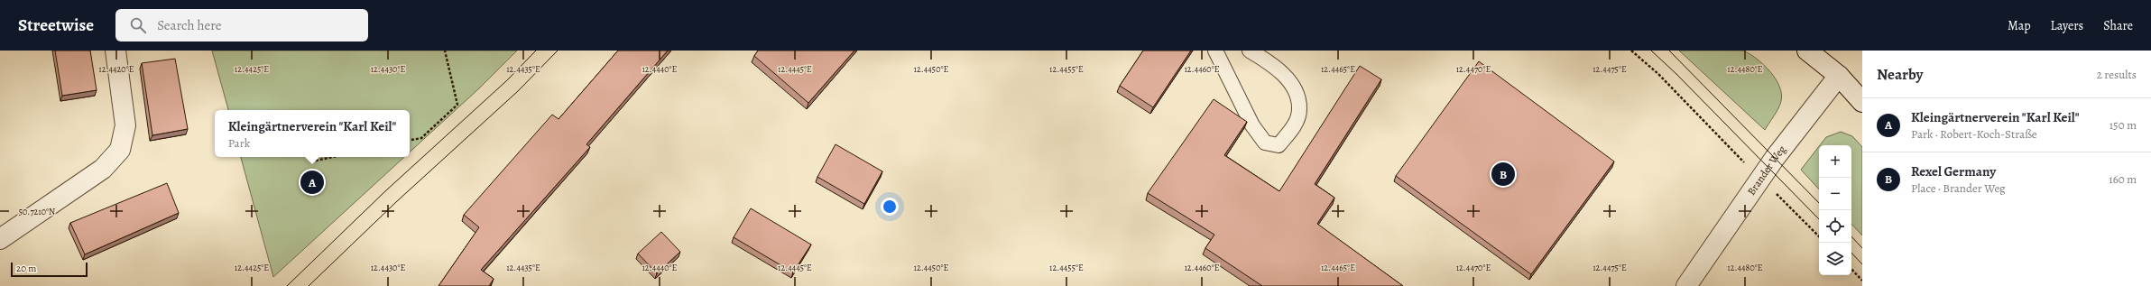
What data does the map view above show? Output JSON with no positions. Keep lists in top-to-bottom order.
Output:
{
  "streets": {
    "street": ["Brander Weg"]
  },
  "scale_bar": "20 m",
  "page": {
    "header": "Streetwise",
    "search": "Search here",
    "nav": ["Map", "Layers", "Share"],
    "heading": ["Nearby", "2 results"],
    "list": [
      {
        "mark": "A",
        "name": "Kleingärtnerverein \"Karl Keil\"",
        "note": "Park · Robert-Koch-Straße",
        "value": "150 m"
      },
      {
        "mark": "B",
        "name": "Rexel Germany",
        "note": "Place · Brander Weg",
        "value": "160 m"
      }
    ],
    "popup": ["Kleingärtnerverein \"Karl Keil\"", "Park"],
    "map_buttons": ["+", "−"],
    "pins": ["B", "A"],
    "scale": "20 m"
  },
  "coordinates": [
    "12.4420°E",
    "12.4425°E",
    "12.4430°E",
    "12.4435°E",
    "12.4440°E",
    "12.4445°E",
    "12.4450°E",
    "12.4455°E",
    "12.4460°E",
    "12.4465°E",
    "12.4470°E",
    "12.4475°E",
    "12.4480°E",
    "50.7210°N"
  ]
}
